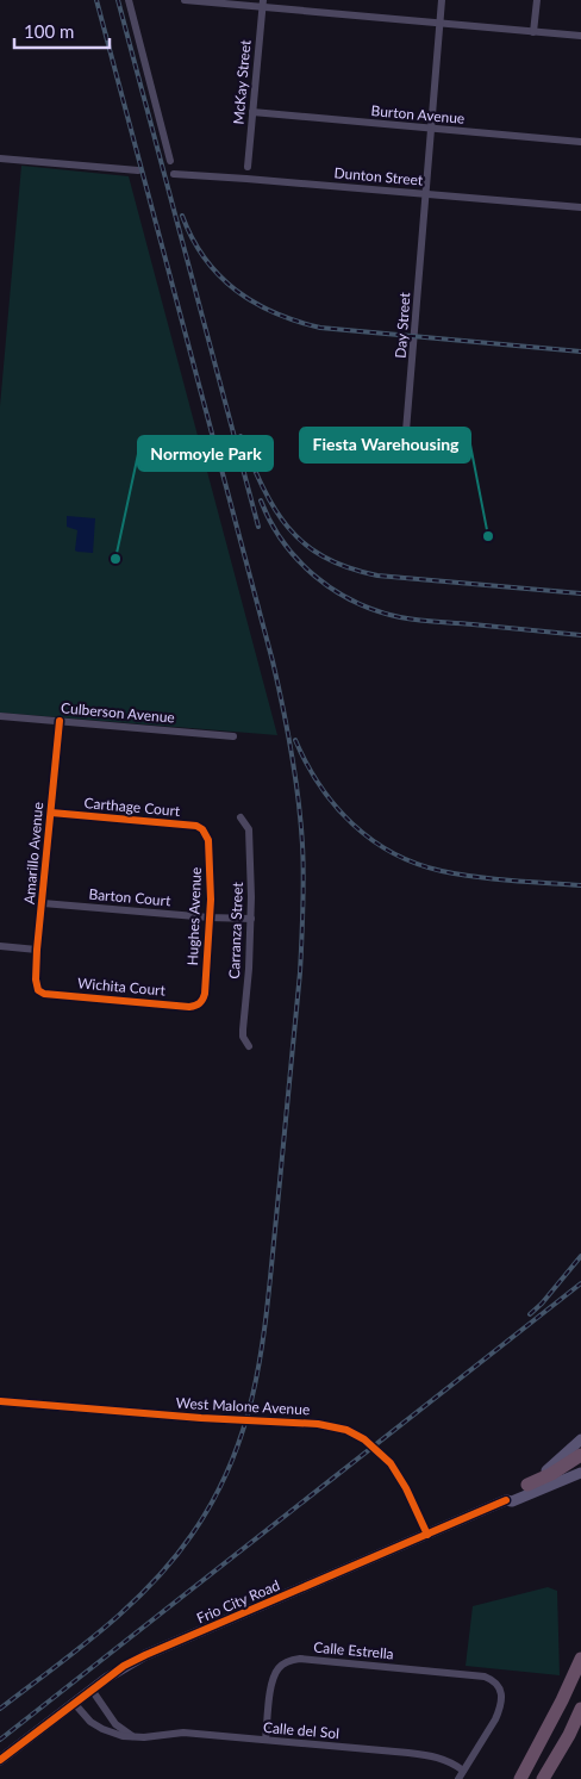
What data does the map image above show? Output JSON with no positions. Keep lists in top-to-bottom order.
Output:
{
  "streets": {
    "main road": ["Frio City Road"],
    "street": [
      "McKay Street",
      "Burton Avenue",
      "Dunton Street",
      "Day Street",
      "Culberson Avenue",
      "Carthage Court",
      "Amarillo Avenue",
      "Barton Court",
      "Hughes Avenue",
      "Carranza Street",
      "Wichita Court",
      "West Malone Avenue",
      "Calle Estrella",
      "Calle del Sol"
    ]
  },
  "crossings": [
    ["McKay Street", "Burton Avenue"],
    ["Burton Avenue", "Day Street"],
    ["Dunton Street", "Day Street"],
    ["Culberson Avenue", "Amarillo Avenue"],
    ["Carthage Court", "Amarillo Avenue"],
    ["Carthage Court", "Hughes Avenue"],
    ["Amarillo Avenue", "Barton Court"],
    ["Amarillo Avenue", "Wichita Court"],
    ["Barton Court", "Hughes Avenue"],
    ["Barton Court", "Carranza Street"],
    ["Hughes Avenue", "Wichita Court"],
    ["West Malone Avenue", "Frio City Road"],
    ["Frio City Road", "Calle del Sol"],
    ["Calle Estrella", "Calle del Sol"]
  ],
  "places": ["Fiesta Warehousing", "Normoyle Park"],
  "scale_bar": "100 m"
}
